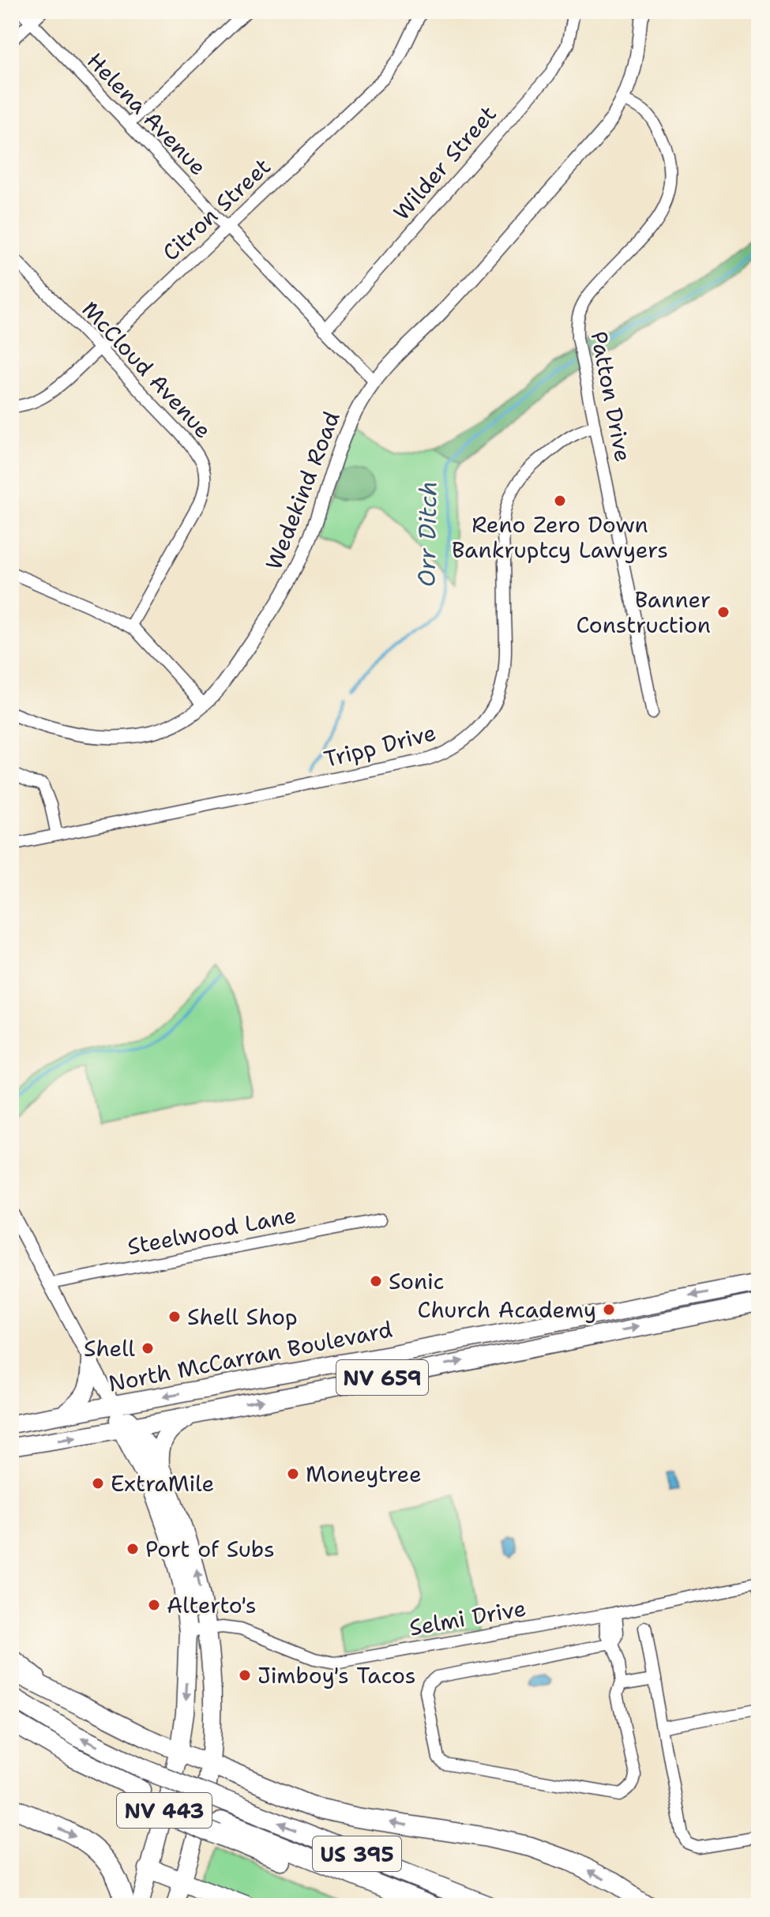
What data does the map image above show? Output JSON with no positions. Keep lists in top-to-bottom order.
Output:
{
  "streets": {
    "highway": ["US 395"],
    "main road": ["North McCarran Boulevard", "NV 659", "NV 443"],
    "street": [
      "Helena Avenue",
      "Wilder Street",
      "Citron Street",
      "McCloud Avenue",
      "Patton Drive",
      "Wedekind Road",
      "Tripp Drive",
      "Steelwood Lane",
      "Selmi Drive"
    ]
  },
  "crossings": [
    ["Helena Avenue", "Wilder Street"],
    ["Helena Avenue", "Citron Street"],
    ["Helena Avenue", "Wedekind Road"],
    ["Citron Street", "McCloud Avenue"],
    ["Patton Drive", "Wedekind Road"],
    ["Patton Drive", "Tripp Drive"],
    ["North McCarran Boulevard", "NV 443"],
    ["Selmi Drive", "NV 443"]
  ],
  "water": ["Orr Ditch"],
  "places": [
    "Reno Zero Down Bankruptcy Lawyers",
    "Banner Construction",
    "Sonic",
    "Church Academy",
    "Shell Shop",
    "Shell",
    "Moneytree",
    "ExtraMile",
    "Port of Subs",
    "Alterto's",
    "Jimboy's Tacos"
  ]
}
